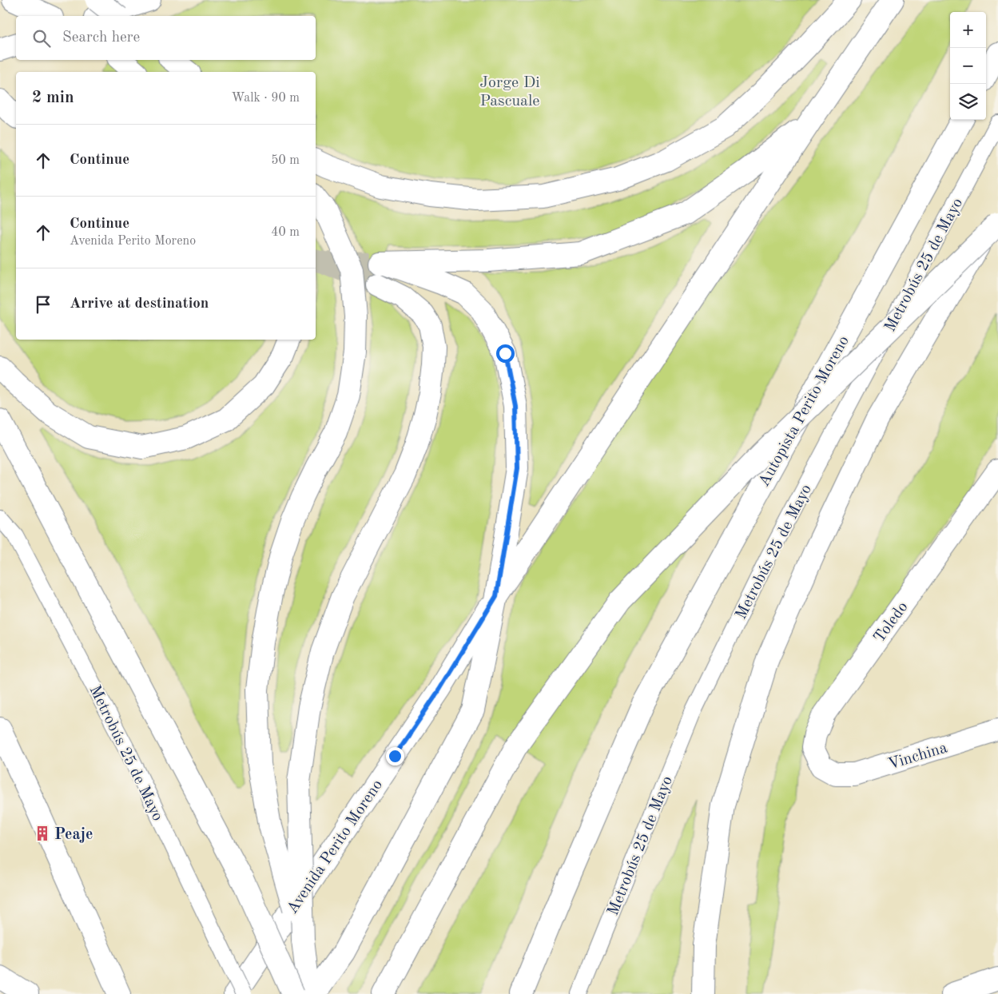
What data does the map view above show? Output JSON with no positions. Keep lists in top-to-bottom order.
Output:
{
  "streets": {
    "main road": [
      "Autopista Perito Moreno",
      "Toledo",
      "Vinchina",
      "Avenida Perito Moreno"
    ],
    "lane": ["Metrobús 25 de Mayo"]
  },
  "crossings": [
    ["Toledo", "Vinchina"]
  ],
  "parks": ["Jorge Di Pascuale"],
  "places": {
    "building": ["Peaje"]
  },
  "page": {
    "map_buttons": ["+", "−"],
    "search": "Search here",
    "heading": ["2 min", "Walk · 90 m"],
    "list": [
      ["Continue", "50 m"],
      ["Continue", "Avenida Perito Moreno", "40 m"],
      "Arrive at destination"
    ]
  }
}
